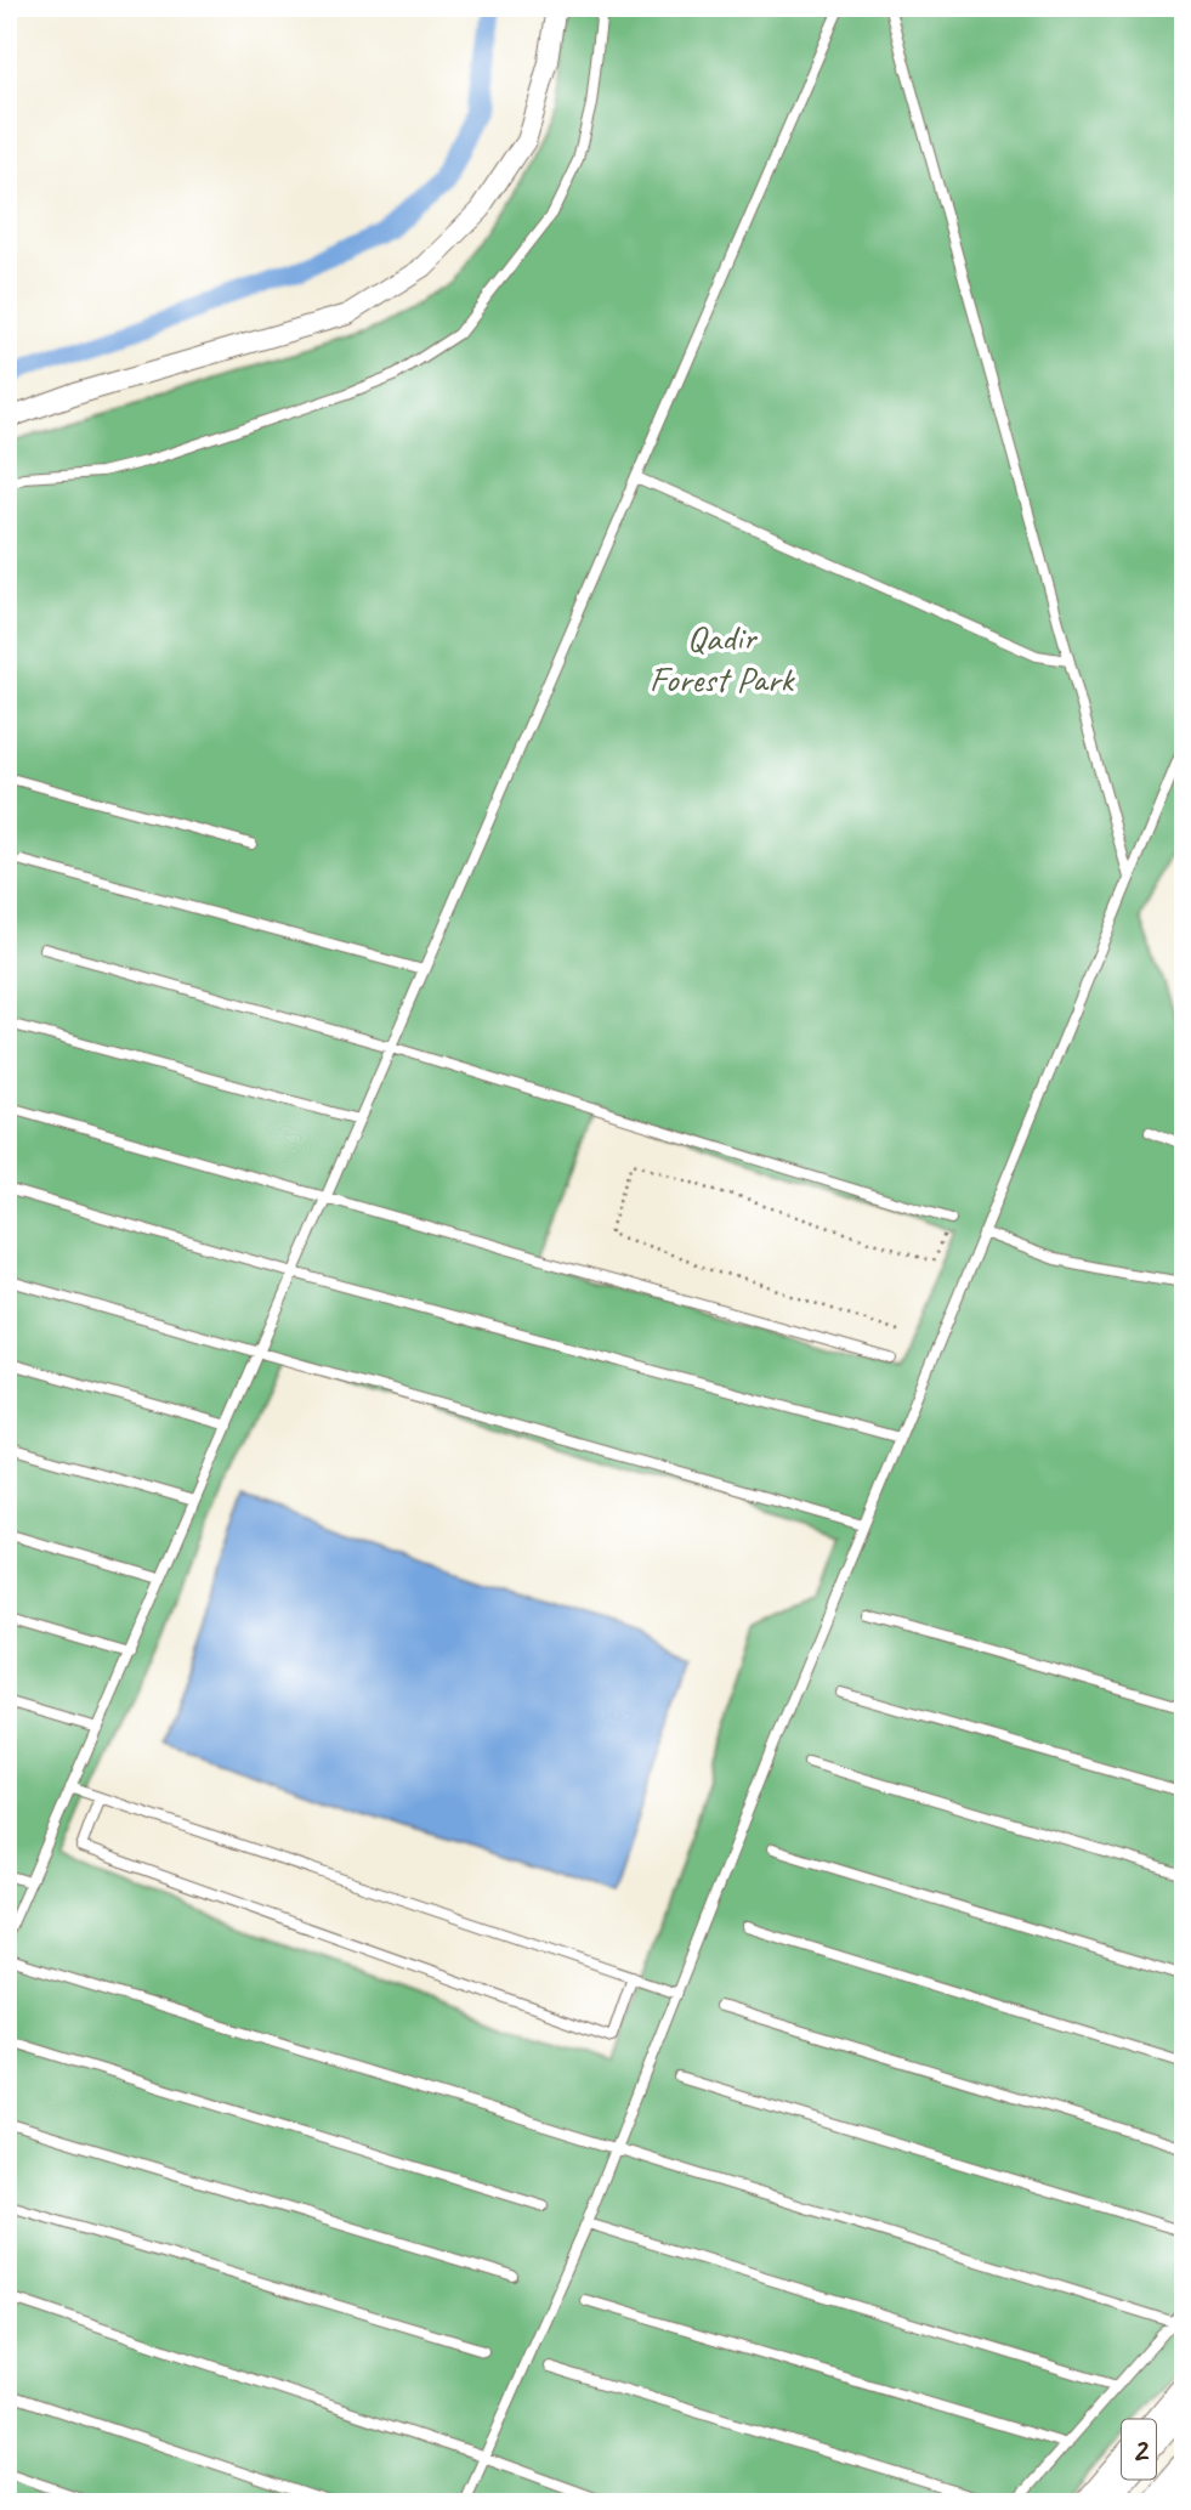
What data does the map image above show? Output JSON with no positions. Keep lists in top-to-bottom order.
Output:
{
  "streets": {
    "highway": ["2"]
  },
  "parks": ["Qadir Forest Park"]
}
